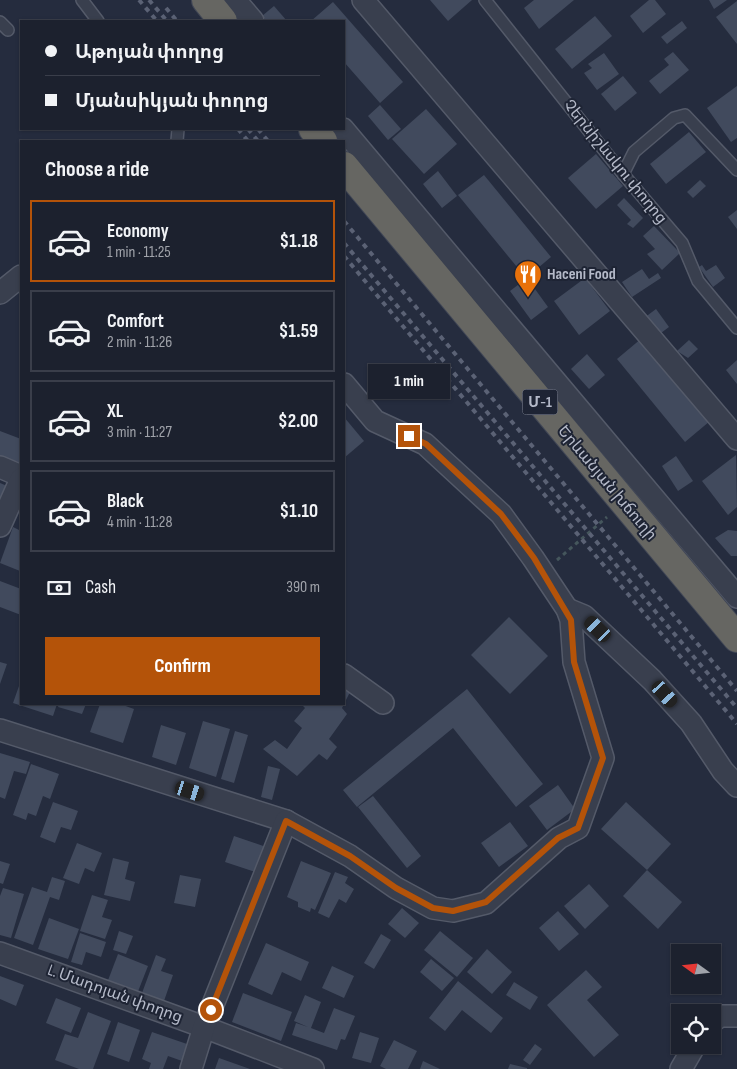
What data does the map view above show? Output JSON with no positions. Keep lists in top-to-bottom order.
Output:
{
  "streets": {
    "highway": ["Մ-1", "Երևանյան խճուղի"],
    "street": ["L. Մադոյան փողոց"],
    "lane": ["Չերնիշևսկու փողոց"]
  },
  "places": {
    "restaurant": ["Haceni Food"]
  },
  "north": "left",
  "page": {
    "banner": ["Աթոյան փողոց", "Մյանսիկյան փողոց"],
    "heading": "Choose a ride",
    "list": [
      {
        "name": "Economy",
        "note": "1 min · 11:25",
        "value": "$1.18"
      },
      {
        "name": "Comfort",
        "note": "2 min · 11:26",
        "value": "$1.59"
      },
      {
        "name": "XL",
        "note": "3 min · 11:27",
        "value": "$2.00"
      },
      {
        "name": "Black",
        "note": "4 min · 11:28",
        "value": "$1.10"
      }
    ],
    "bubble": "1 min",
    "pay": ["Cash", "390 m"],
    "buttons": "Confirm"
  }
}
